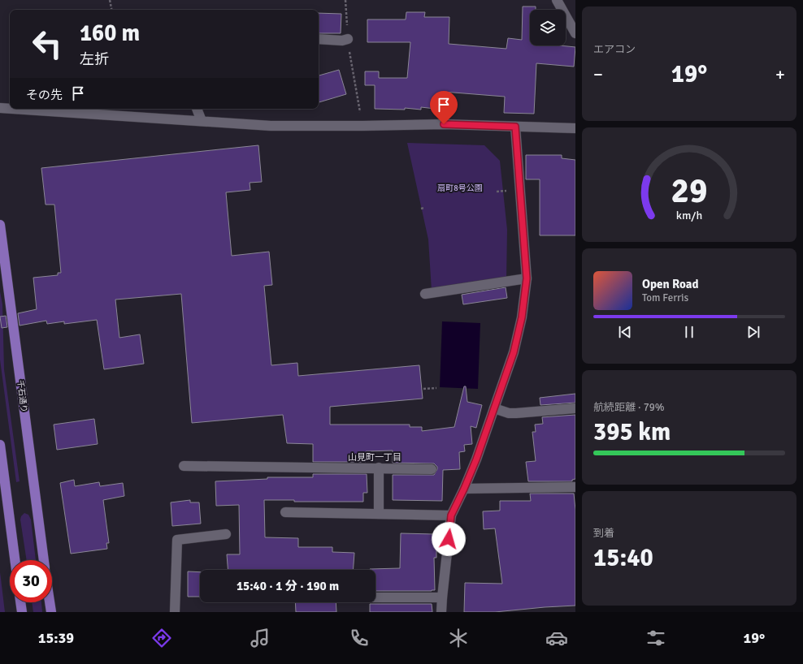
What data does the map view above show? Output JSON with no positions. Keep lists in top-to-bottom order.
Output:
{
  "streets": {
    "main road": ["千石通り"]
  },
  "districts": ["山見町一丁目"],
  "parks": ["扇町8号公園"],
  "page": {
    "tile": [
      "エアコン",
      ["航続距離 · 79%", "395 km"],
      ["到着", "15:40"]
    ],
    "turn": ["160 m", "左折"],
    "heat": ["−", "19°", "+"],
    "then": "その先",
    "song": ["Open Road", "Tom Ferris"],
    "limit": "30",
    "trip": "15:40 · 1 分 · 190 m",
    "tabs": ["15:39", "19°"],
    "gauge": ["29", "km/h"]
  }
}
